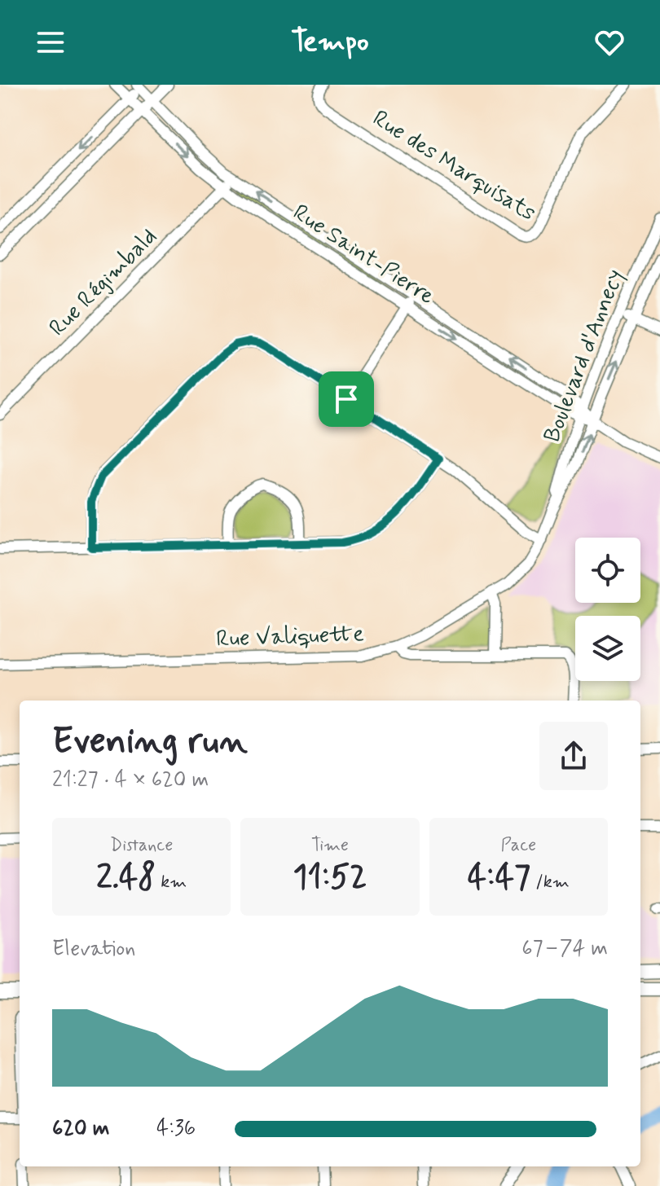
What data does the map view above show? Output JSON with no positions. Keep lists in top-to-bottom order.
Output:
{
  "streets": {
    "street": [
      "Rue des Marquisats",
      "Rue Saint-Pierre",
      "Rue Régimbald",
      "Boulevard d'Annecy",
      "Rue Valiquette"
    ]
  },
  "crossings": [
    ["Rue Saint-Pierre", "Rue Régimbald"],
    ["Rue Saint-Pierre", "Boulevard d'Annecy"],
    ["Boulevard d'Annecy", "Rue Valiquette"]
  ],
  "page": {
    "header": "Tempo",
    "heading": ["Evening run", "21:27 · 4 × 620 m"],
    "stats": [
      ["Distance", "2.48 km"],
      ["Time", "11:52"],
      ["Pace", "4:47 /km"]
    ],
    "chart": ["Elevation", "67–74 m"],
    "list": [
      {
        "name": "620 m",
        "note": "4:36"
      }
    ]
  }
}
